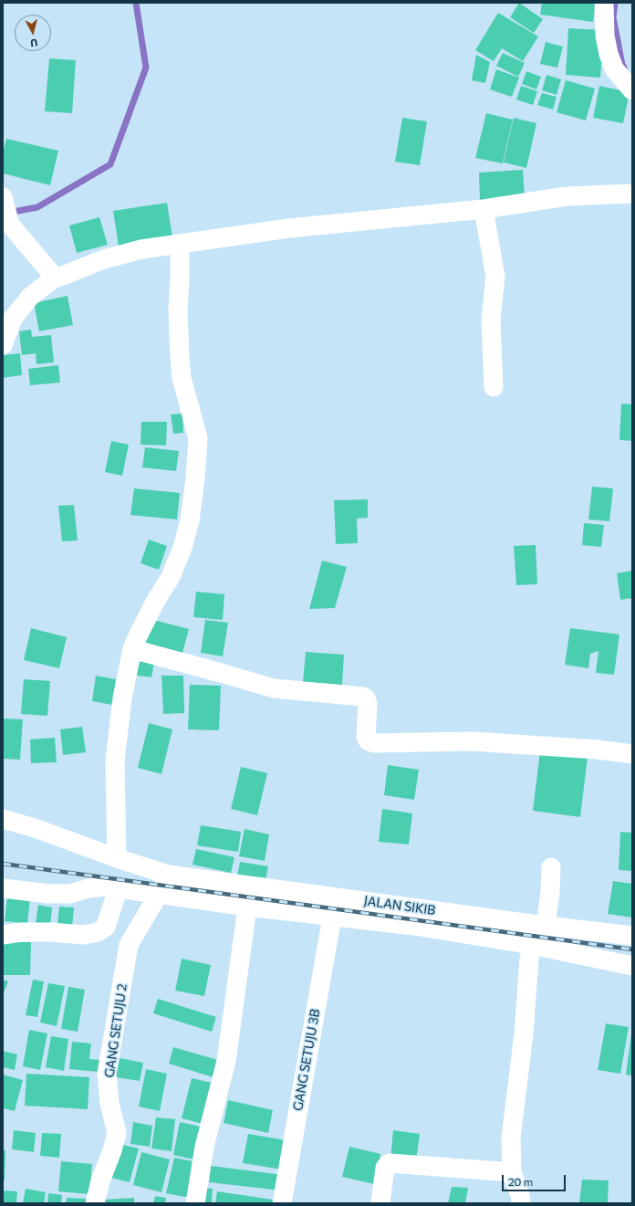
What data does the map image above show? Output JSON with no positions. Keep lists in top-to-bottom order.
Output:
{
  "streets": {
    "street": ["JALAN SIKIB", "GANG SETUJU 2", "GANG SETUJU 3B"]
  },
  "crossings": [
    ["JALAN SIKIB", "GANG SETUJU 2"]
  ],
  "scale_bar": "20 m",
  "north": "bottom"
}
